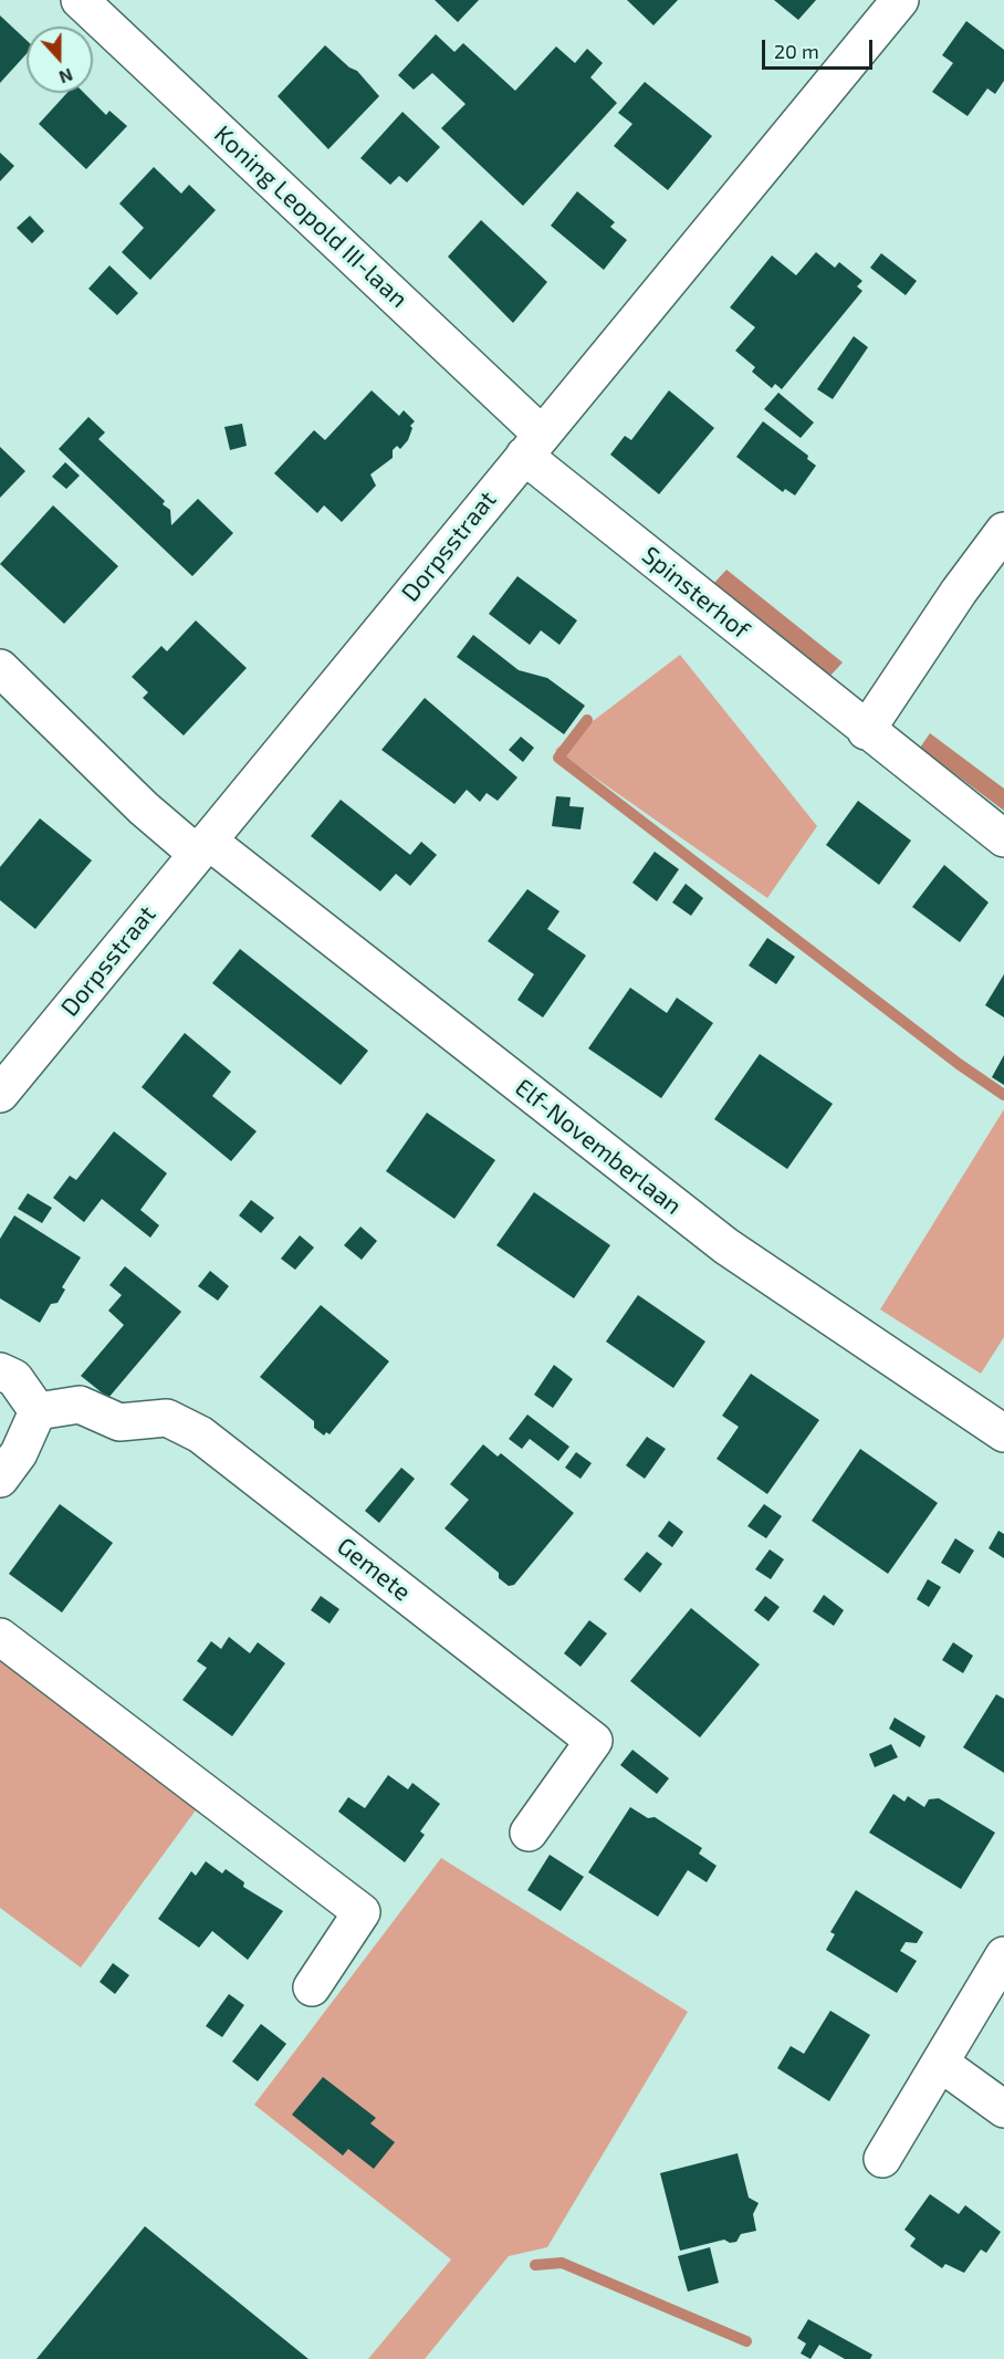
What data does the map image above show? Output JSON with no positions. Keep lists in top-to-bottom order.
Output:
{
  "streets": {
    "street": [
      "Koning Leopold III-laan",
      "Dorpsstraat",
      "Spinsterhof",
      "Elf-Novemberlaan",
      "Gemete"
    ]
  },
  "crossings": [
    ["Koning Leopold III-laan", "Dorpsstraat"],
    ["Koning Leopold III-laan", "Spinsterhof"],
    ["Dorpsstraat", "Spinsterhof"],
    ["Dorpsstraat", "Elf-Novemberlaan"]
  ],
  "scale_bar": "20 m",
  "north": "bottom"
}
